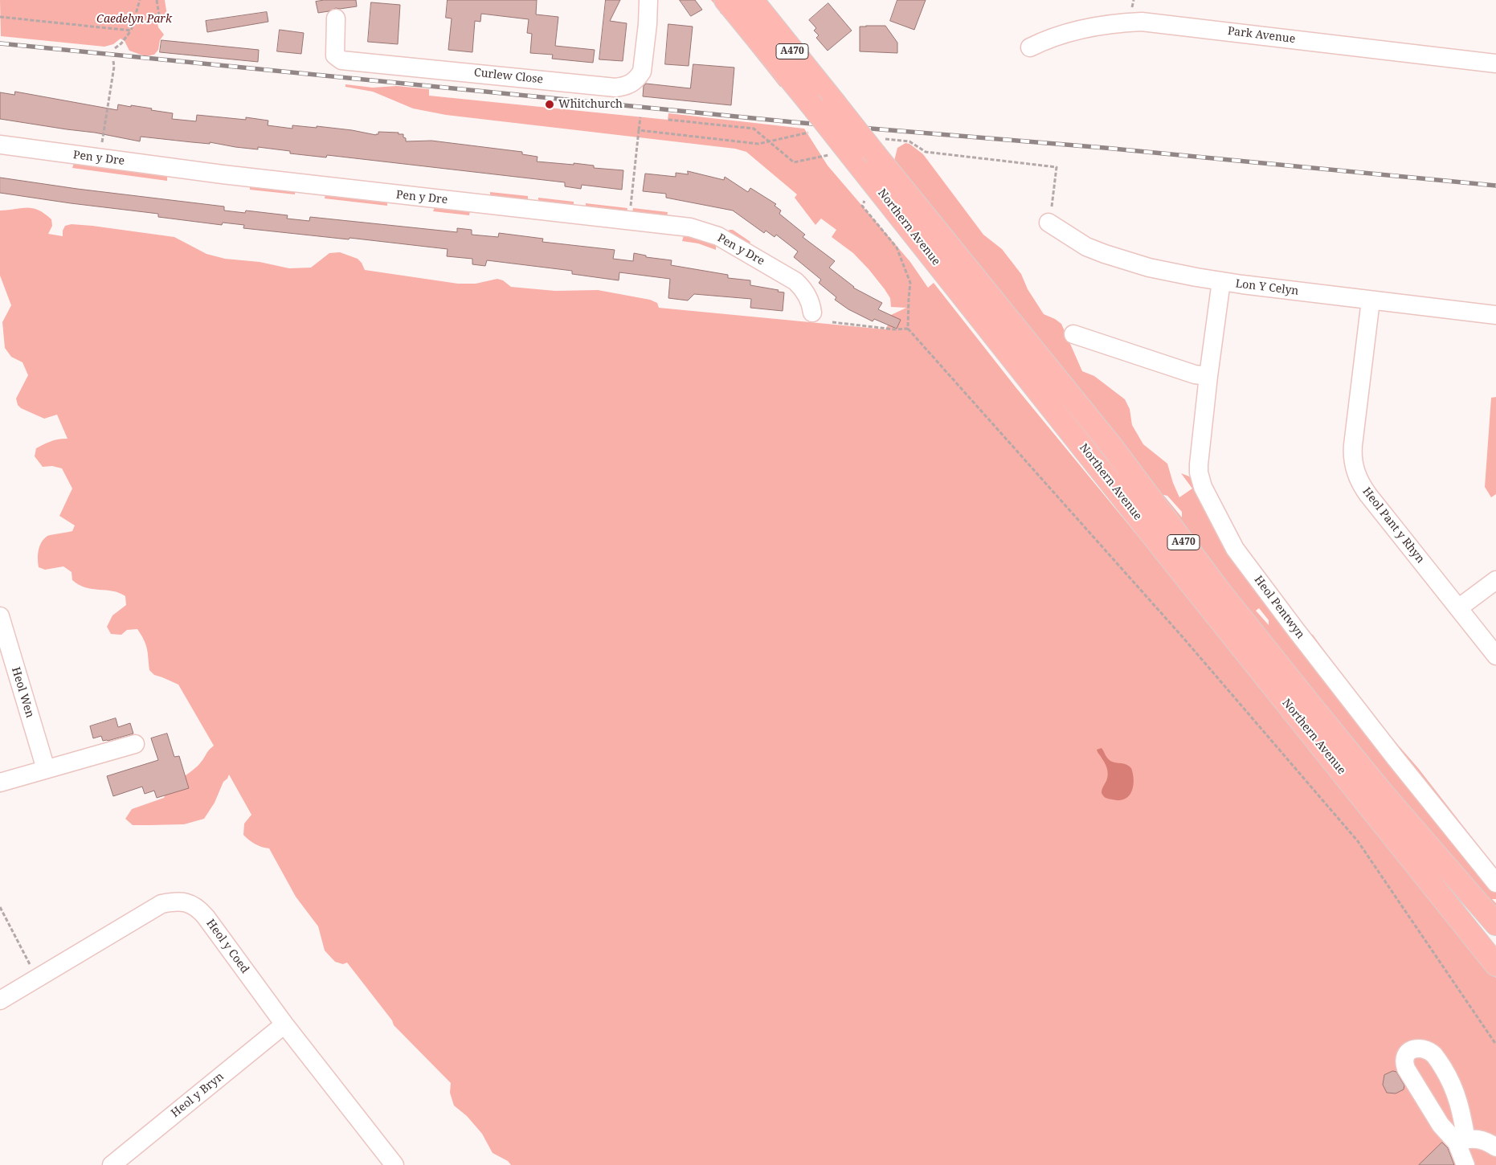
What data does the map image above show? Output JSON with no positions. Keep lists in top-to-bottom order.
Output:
{
  "streets": {
    "highway": ["A470", "Northern Avenue"],
    "street": [
      "Park Avenue",
      "Curlew Close",
      "Pen y Dre",
      "Lon Y Celyn",
      "Heol Pant y Rhyn",
      "Heol Pentwyn",
      "Heol Wen",
      "Heol y Coed",
      "Heol y Bryn"
    ]
  },
  "crossings": [
    ["Lon Y Celyn", "Heol Pant y Rhyn"],
    ["Lon Y Celyn", "Heol Pentwyn"],
    ["Heol y Coed", "Heol y Bryn"]
  ],
  "parks": ["Caedelyn Park"],
  "places": ["Whitchurch"]
}
